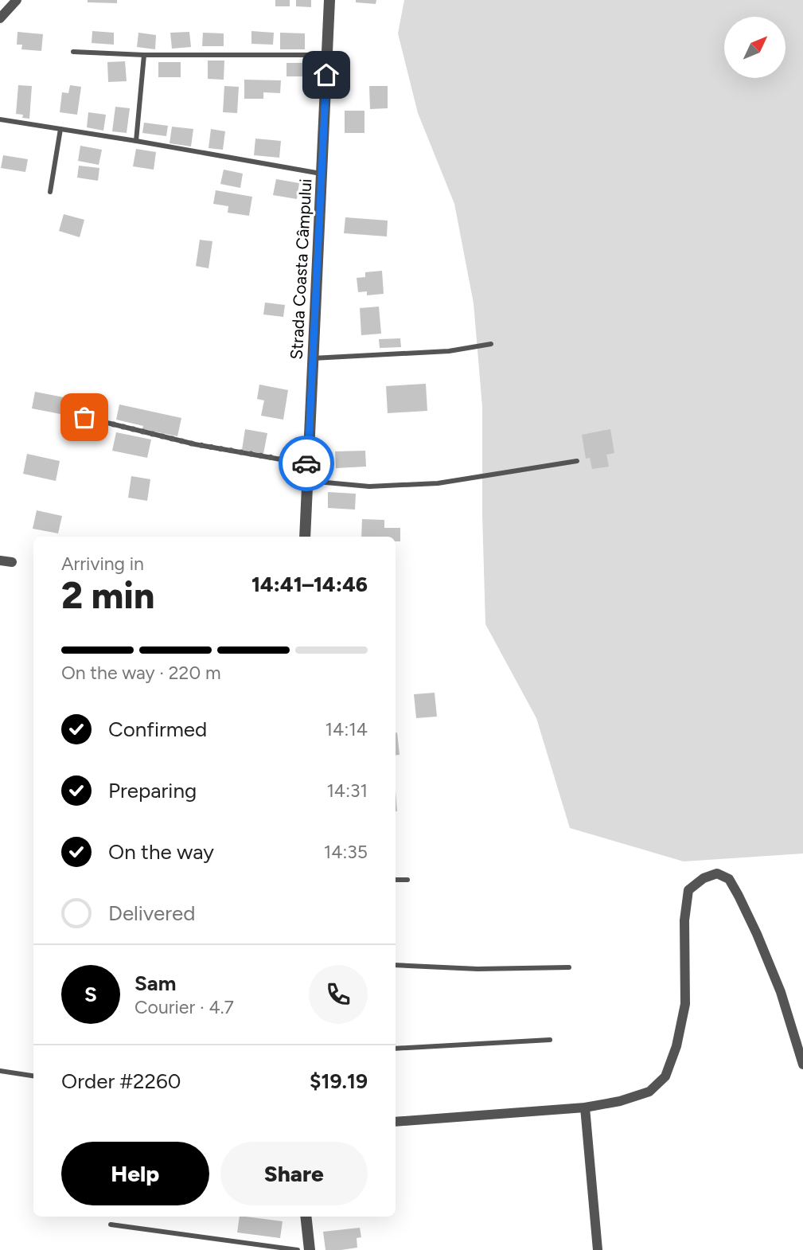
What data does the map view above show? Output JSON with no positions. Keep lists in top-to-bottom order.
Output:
{
  "streets": {
    "street": ["Strada Coasta Câmpului"]
  },
  "north": "top right",
  "page": {
    "heading": ["2 min", "Arriving in", "14:41–14:46"],
    "panel": [
      "Sam",
      "Courier · 4.7",
      "Order #2260",
      "$19.19"
    ],
    "bar": "On the way · 220 m",
    "list": [
      ["Confirmed", "14:14"],
      ["Preparing", "14:31"],
      ["On the way", "14:35"],
      "Delivered"
    ],
    "round": "S",
    "buttons": ["Help", "Share"]
  }
}
